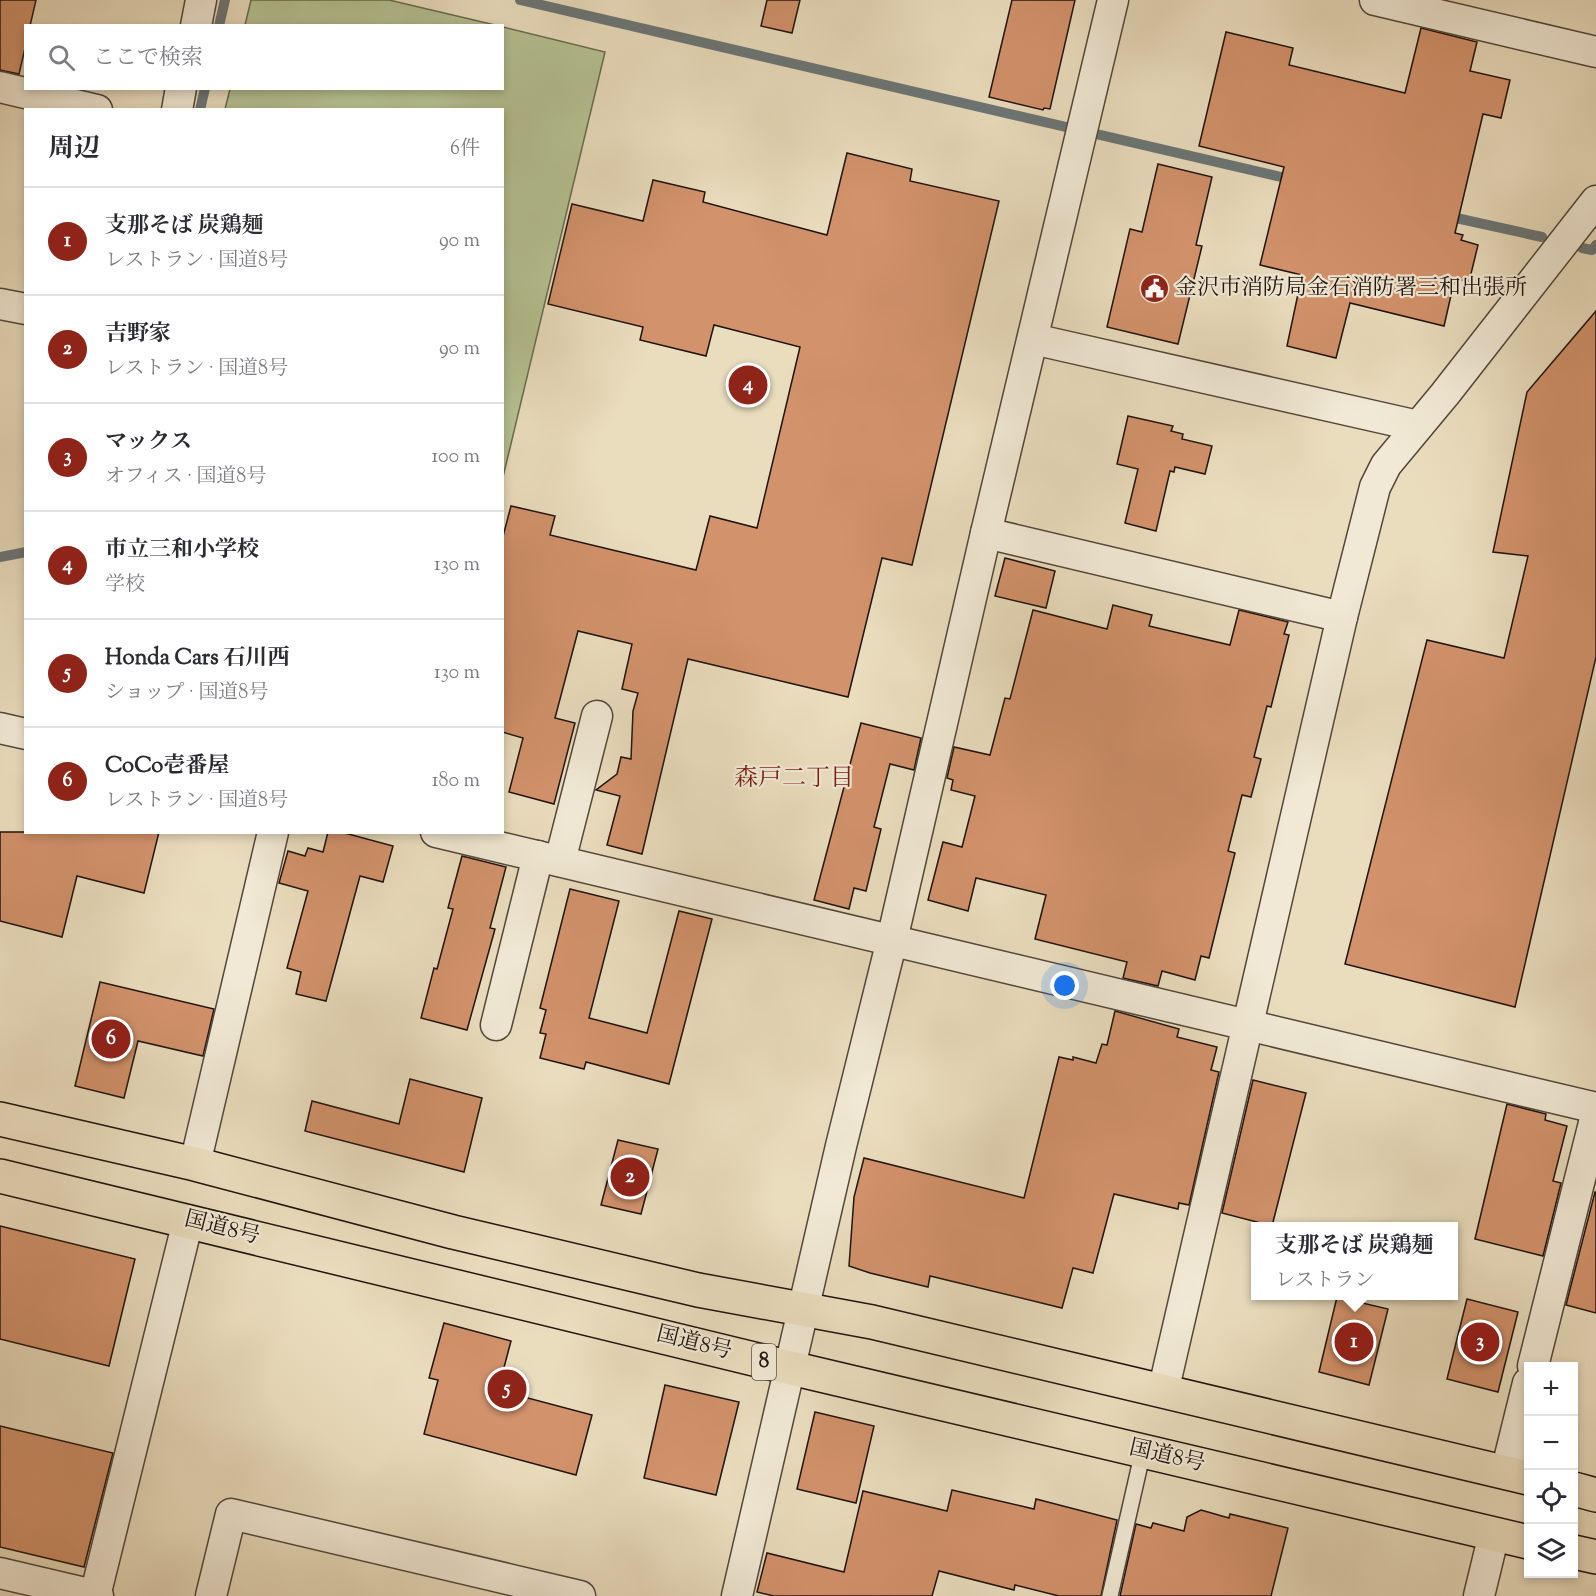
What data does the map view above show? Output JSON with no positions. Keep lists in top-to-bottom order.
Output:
{
  "streets": {
    "highway": ["国道8号", "8"]
  },
  "districts": ["森戸二丁目"],
  "places": {
    "public building": ["金沢市消防局金石消防署三和出張所"]
  },
  "page": {
    "search": "ここで検索",
    "heading": ["周辺", "6件"],
    "list": [
      {
        "mark": "1",
        "name": "支那そば 炭鶏麺",
        "note": "レストラン · 国道8号",
        "value": "90 m"
      },
      {
        "mark": "2",
        "name": "吉野家",
        "note": "レストラン · 国道8号",
        "value": "90 m"
      },
      {
        "mark": "3",
        "name": "マックス",
        "note": "オフィス · 国道8号",
        "value": "100 m"
      },
      {
        "mark": "4",
        "name": "市立三和小学校",
        "note": "学校",
        "value": "130 m"
      },
      {
        "mark": "5",
        "name": "Honda Cars 石川西",
        "note": "ショップ · 国道8号",
        "value": "130 m"
      },
      {
        "mark": "6",
        "name": "CoCo壱番屋",
        "note": "レストラン · 国道8号",
        "value": "180 m"
      }
    ],
    "pins": [
      "4",
      "6",
      "2",
      "1",
      "3",
      "5"
    ],
    "popup": ["支那そば 炭鶏麺", "レストラン"],
    "map_buttons": ["+", "−"]
  }
}
